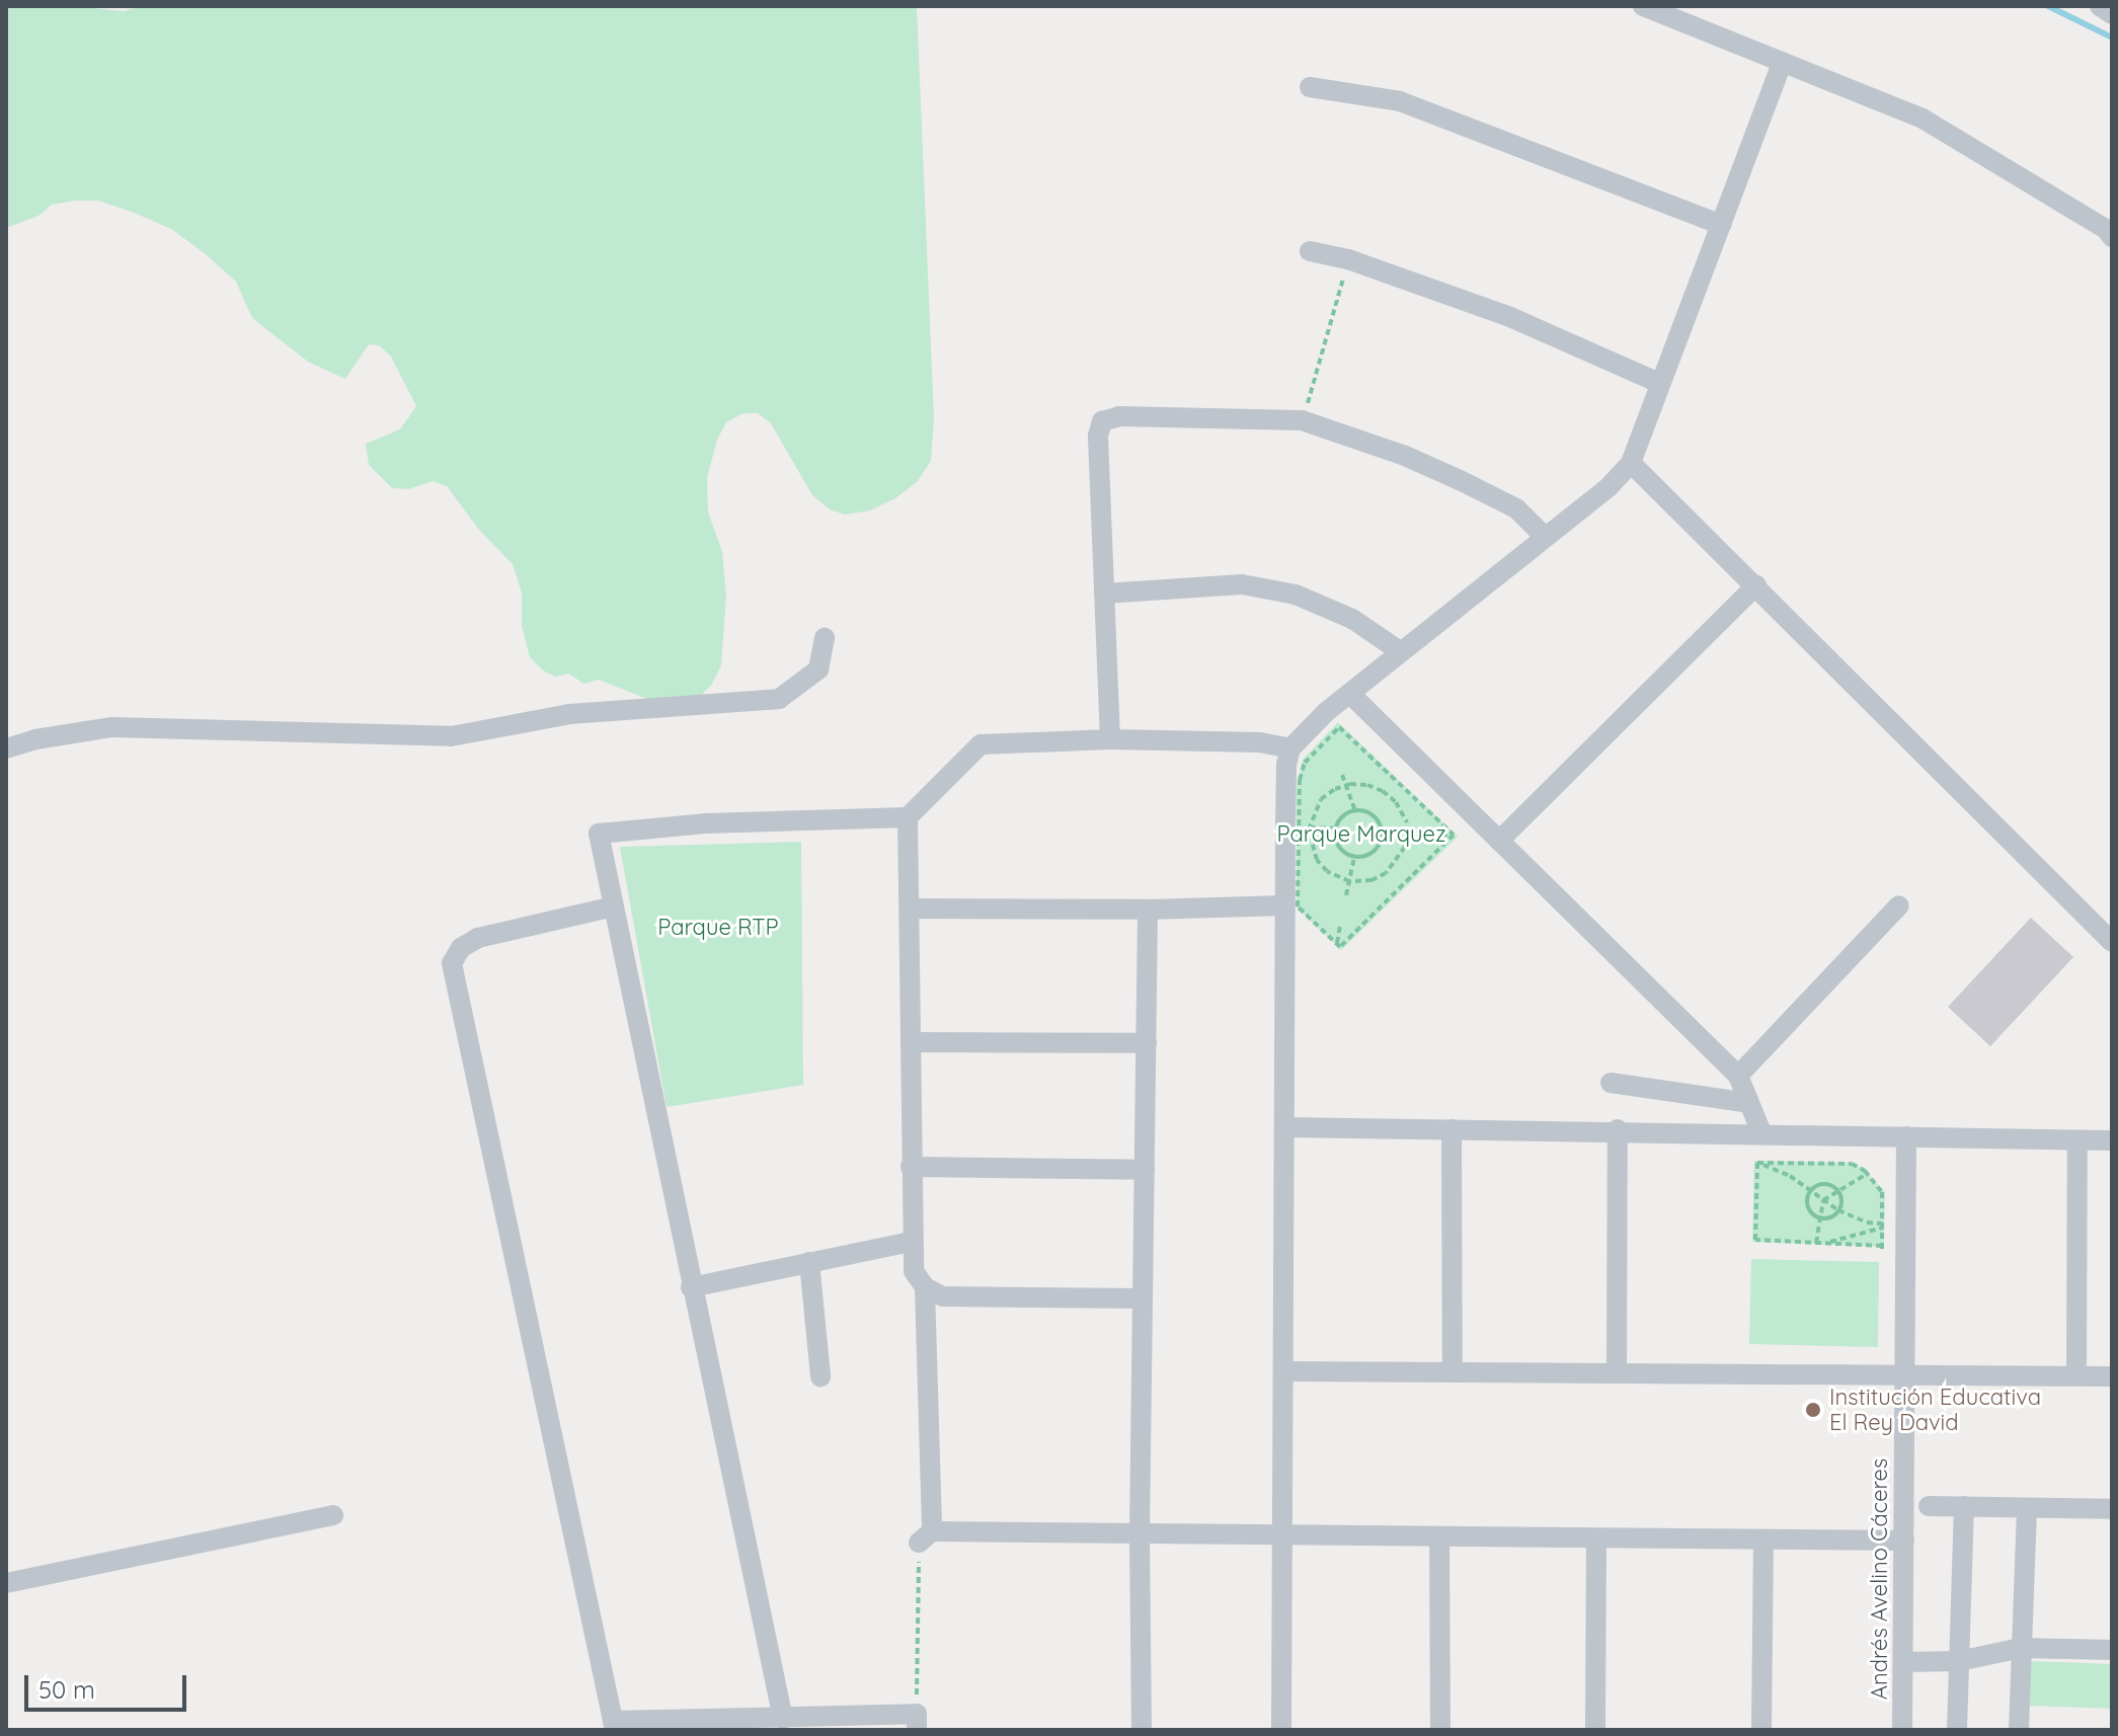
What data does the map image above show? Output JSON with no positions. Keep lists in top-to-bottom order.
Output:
{
  "streets": {
    "street": ["Andrés Avelino Cáceres"]
  },
  "parks": ["Parque Marquez", "Parque RTP"],
  "places": ["Institución Educativa El Rey David"],
  "scale_bar": "50 m"
}
